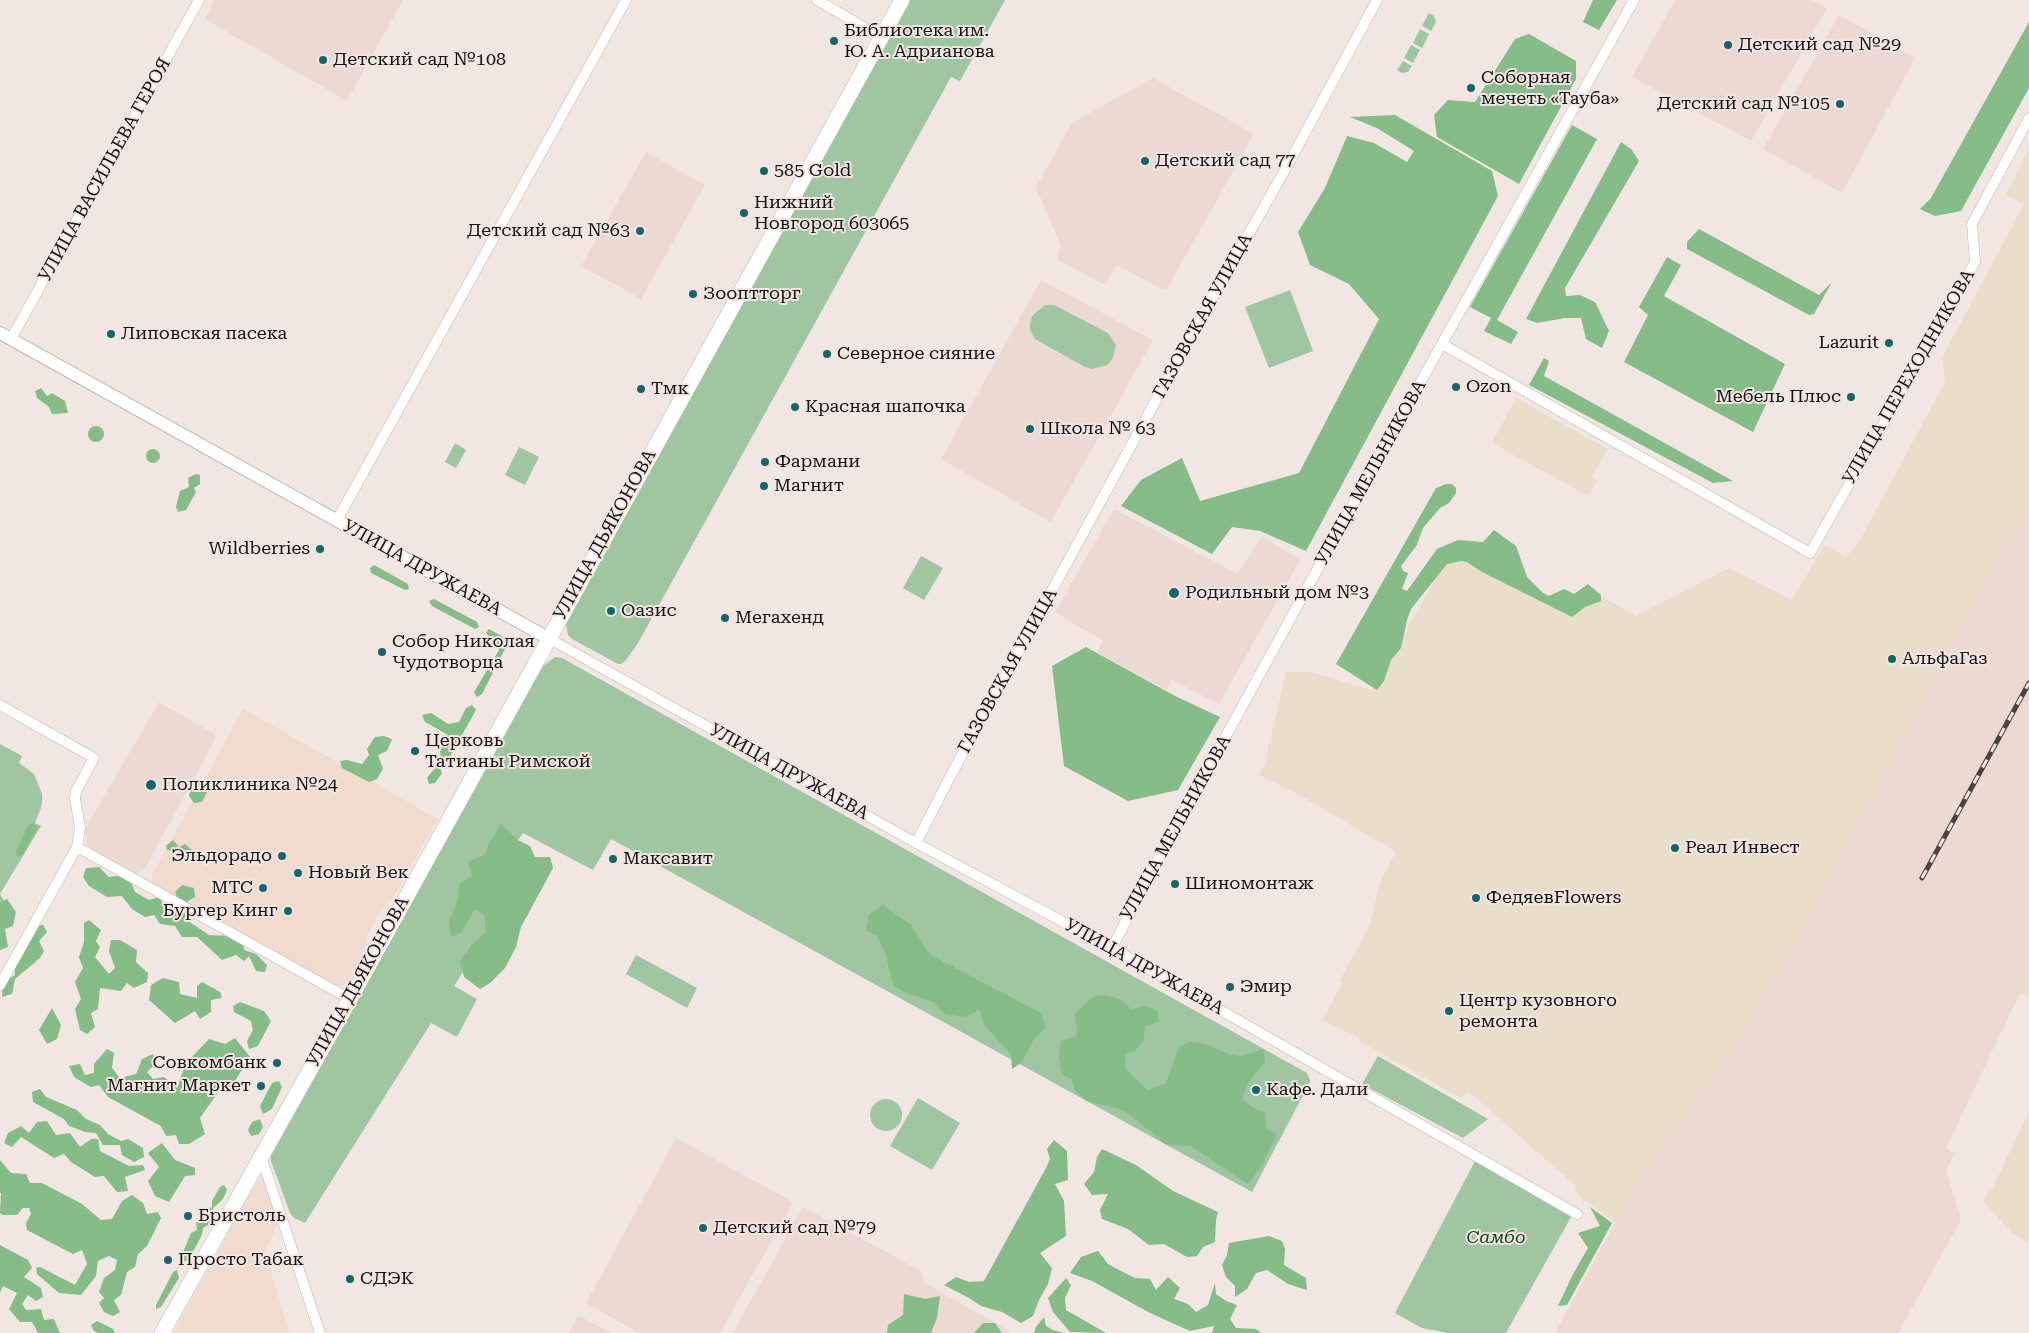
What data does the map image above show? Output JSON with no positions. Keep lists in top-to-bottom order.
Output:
{
  "streets": {
    "main road": ["УЛИЦА ДЬЯКОНОВА"],
    "street": [
      "УЛИЦА ВАСИЛЬЕВА ГЕРОЯ",
      "ГАЗОВСКАЯ УЛИЦА",
      "УЛИЦА ПЕРЕХОДНИКОВА",
      "УЛИЦА МЕЛЬНИКОВА",
      "УЛИЦА ДРУЖАЕВА"
    ]
  },
  "crossings": [
    ["УЛИЦА ВАСИЛЬЕВА ГЕРОЯ", "УЛИЦА ДРУЖАЕВА"],
    ["ГАЗОВСКАЯ УЛИЦА", "УЛИЦА ДРУЖАЕВА"],
    ["УЛИЦА ПЕРЕХОДНИКОВА", "УЛИЦА МЕЛЬНИКОВА"],
    ["УЛИЦА МЕЛЬНИКОВА", "УЛИЦА ДРУЖАЕВА"],
    ["УЛИЦА ДЬЯКОНОВА", "УЛИЦА ДРУЖАЕВА"]
  ],
  "parks": ["Самбо"],
  "places": [
    "Библиотека им. Ю. А. Адрианова",
    "Детский сад №29",
    "Детский сад №108",
    "Соборная мечеть «Тауба»",
    "Детский сад №105",
    "Детский сад 77",
    "585 Gold",
    "Нижний Новгород 603065",
    "Детский сад №63",
    "Зооптторг",
    "Липовская пасека",
    "Lazurit",
    "Северное сияние",
    "Ozon",
    "Тмк",
    "Мебель Плюс",
    "Красная шапочка",
    "Школа № 63",
    "Фармани",
    "Магнит",
    "Wildberries",
    "Родильный дом №3",
    "Оазис",
    "Мегахенд",
    "Собор Николая Чудотворца",
    "АльфаГаз",
    "Церковь Татианы Римской",
    "Поликлиника №24",
    "Реал Инвест",
    "Эльдорадо",
    "Максавит",
    "Новый Век",
    "Шиномонтаж",
    "МТС",
    "ФедяевFlowers",
    "Бургер Кинг",
    "Эмир",
    "Центр кузовного ремонта",
    "Совкомбанк",
    "Магнит Маркет",
    "Кафе. Дали",
    "Бристоль",
    "Детский сад №79",
    "Просто Табак",
    "СДЭК"
  ]
}
